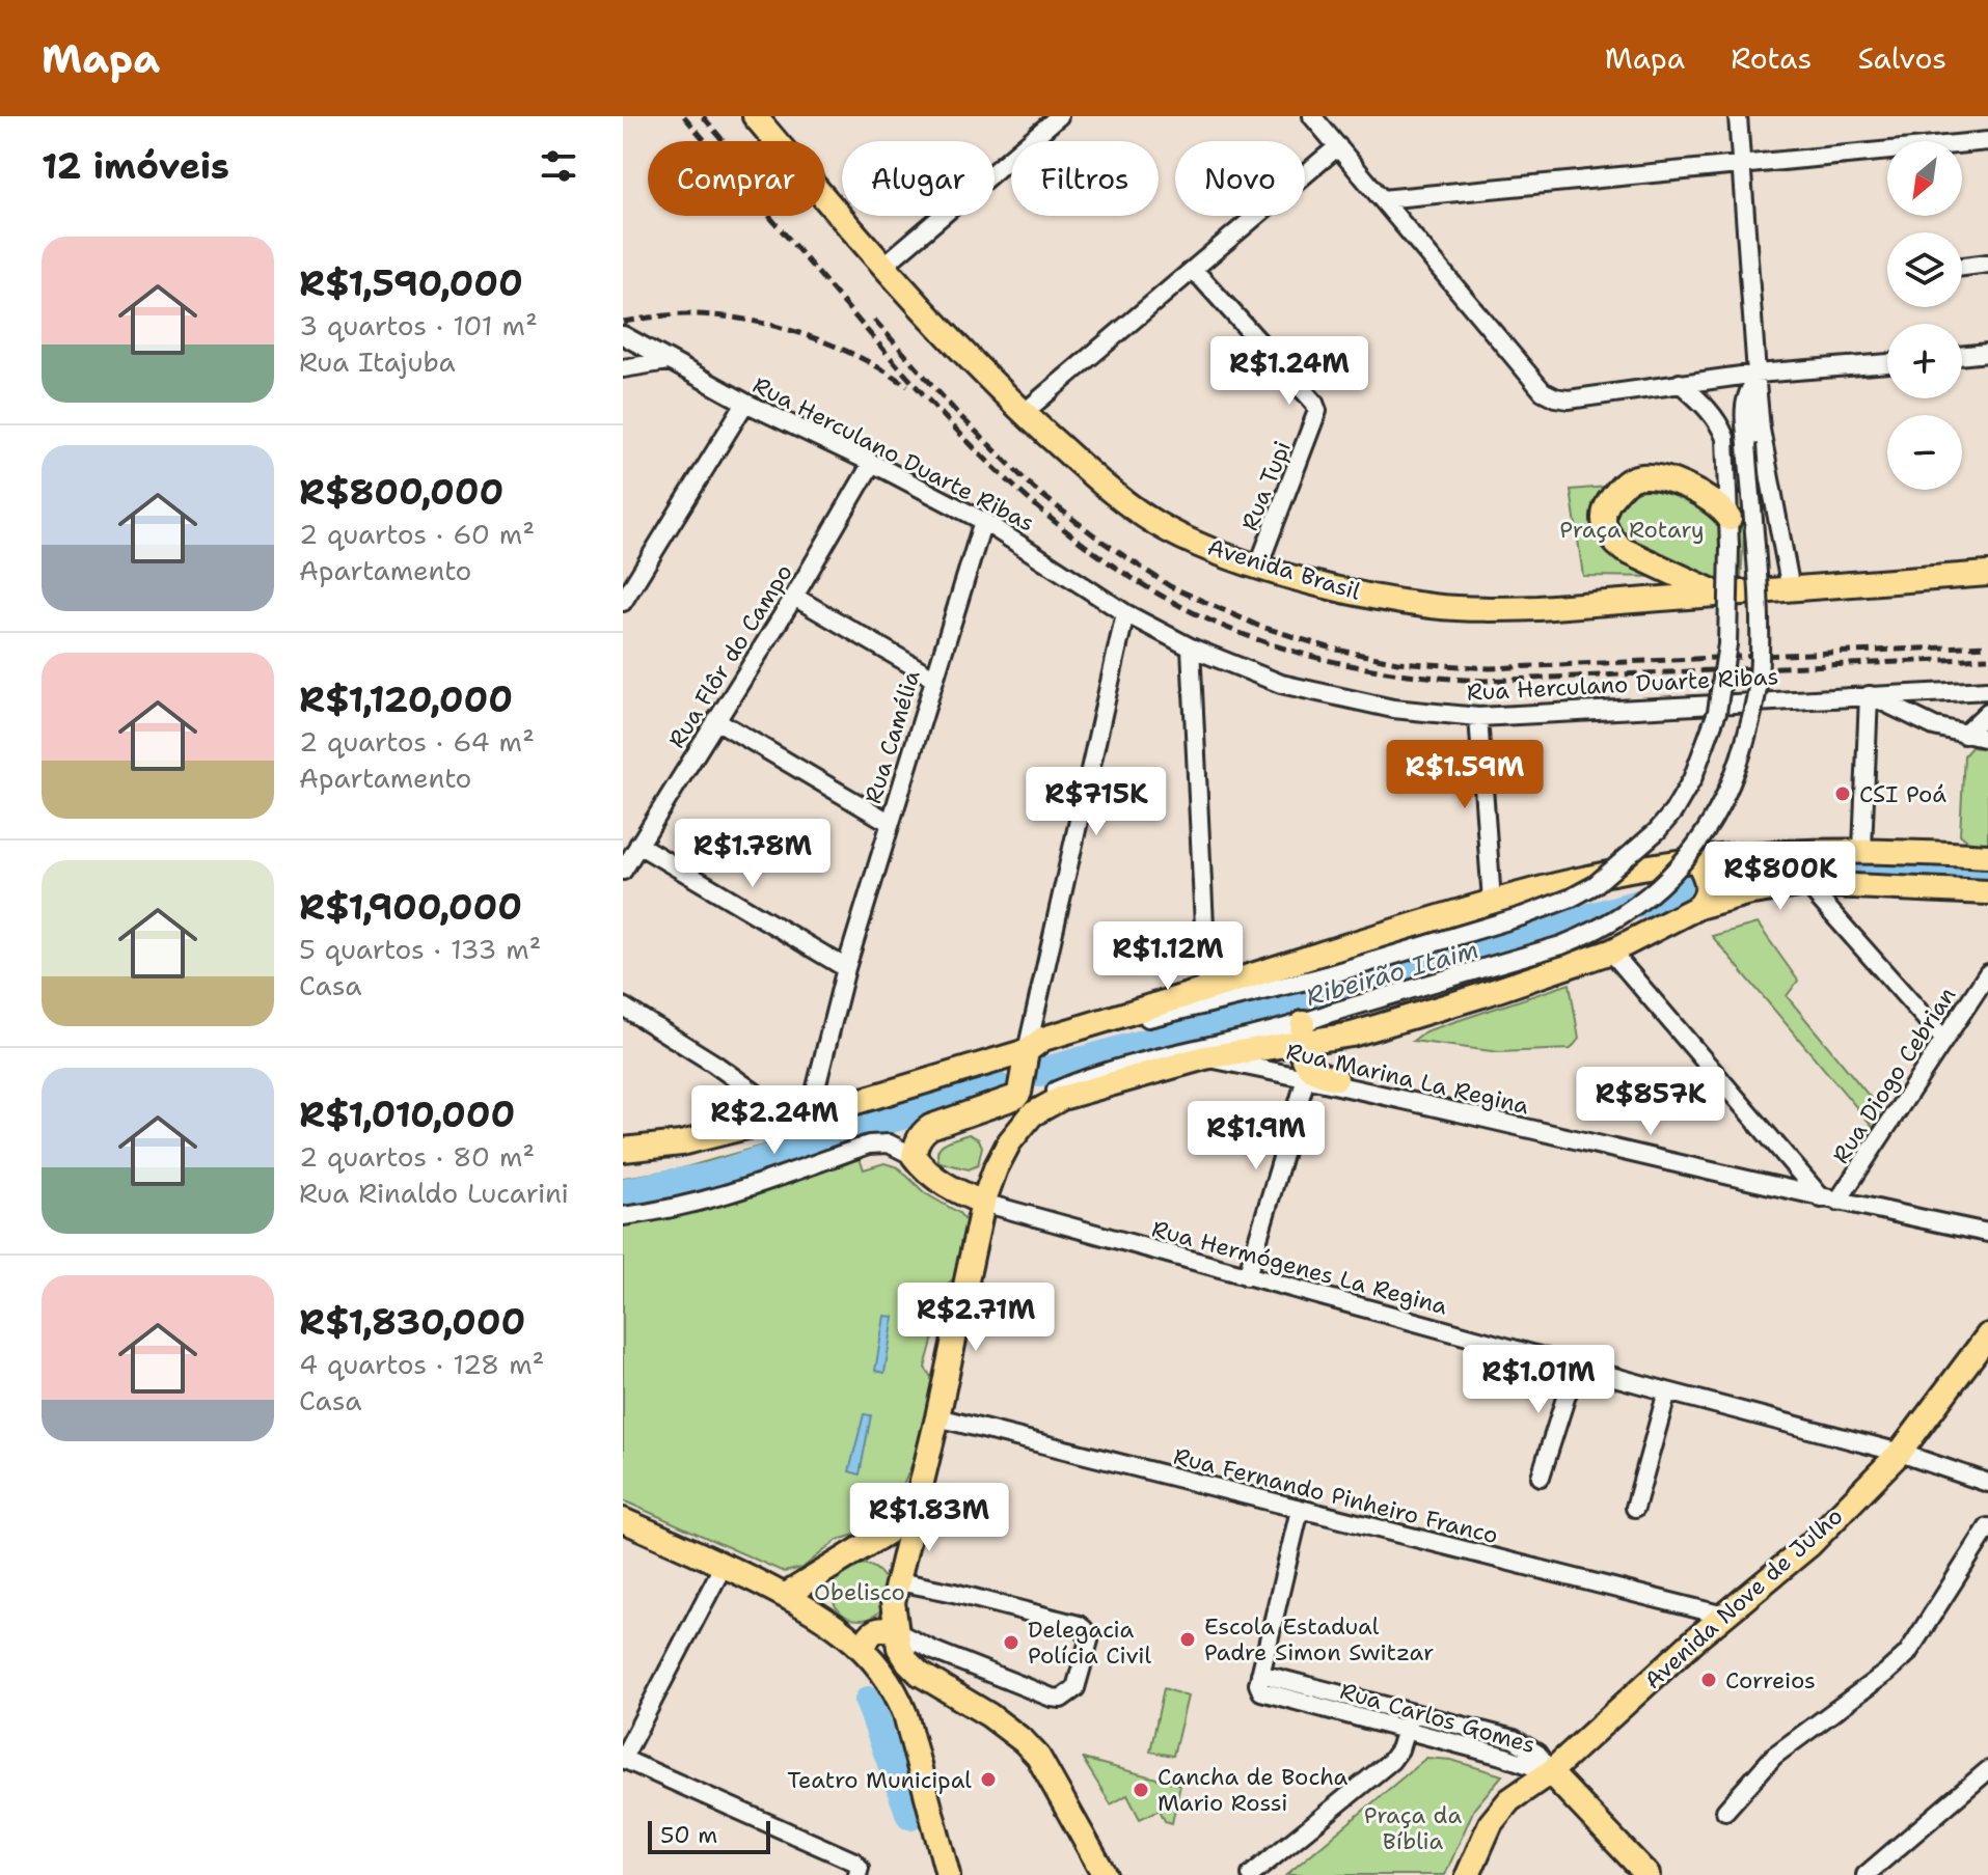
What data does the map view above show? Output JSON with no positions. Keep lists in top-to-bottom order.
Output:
{
  "streets": {
    "main road": ["Avenida Brasil", "Avenida Nove de Julho"],
    "street": [
      "Rua Herculano Duarte Ribas",
      "Rua Tupi",
      "Rua Flôr do Campo",
      "Rua Camélia",
      "Rua Diogo Cebrian",
      "Rua Marina La Regina",
      "Rua Hermógenes La Regina",
      "Rua Fernando Pinheiro Franco",
      "Rua Carlos Gomes"
    ]
  },
  "crossings": [
    ["Rua Herculano Duarte Ribas", "Rua Flôr do Campo"],
    ["Rua Herculano Duarte Ribas", "Rua Camélia"],
    ["Rua Tupi", "Avenida Brasil"],
    ["Rua Diogo Cebrian", "Rua Marina La Regina"],
    ["Rua Hermógenes La Regina", "Avenida Nove de Julho"],
    ["Rua Fernando Pinheiro Franco", "Avenida Nove de Julho"],
    ["Rua Fernando Pinheiro Franco", "Rua Carlos Gomes"],
    ["Avenida Nove de Julho", "Rua Carlos Gomes"]
  ],
  "water": ["Ribeirão Itaim"],
  "parks": ["Praça Rotary", "Obelisco", "Praça da Bíblia"],
  "places": [
    "CSI Poá",
    "Escola Estadual Padre Simon Switzar",
    "Delegacia Polícia Civil",
    "Correios",
    "Teatro Municipal",
    "Cancha de Bocha Mario Rossi"
  ],
  "scale_bar": "50 m",
  "north": "bottom left",
  "page": {
    "header": "Mapa",
    "nav": ["Mapa", "Rotas", "Salvos"],
    "heading": "12 imóveis",
    "map_buttons": ["+", "−"],
    "chip": [
      "Comprar",
      "Alugar",
      "Filtros",
      "Novo"
    ],
    "list": [
      {
        "name": "R$1,590,000",
        "note": "3 quartos · 101 m² · Rua Itajuba"
      },
      {
        "name": "R$800,000",
        "note": "2 quartos · 60 m² · Apartamento"
      },
      {
        "name": "R$1,120,000",
        "note": "2 quartos · 64 m² · Apartamento"
      },
      {
        "name": "R$1,900,000",
        "note": "5 quartos · 133 m² · Casa"
      },
      {
        "name": "R$1,010,000",
        "note": "2 quartos · 80 m² · Rua Rinaldo Lucarini"
      },
      {
        "name": "R$1,830,000",
        "note": "4 quartos · 128 m² · Casa"
      }
    ],
    "price": [
      "R$1.24M",
      "R$1.59M",
      "R$715K",
      "R$1.78M",
      "R$800K",
      "R$1.12M",
      "R$857K",
      "R$2.24M",
      "R$1.9M",
      "R$2.71M",
      "R$1.01M",
      "R$1.83M"
    ],
    "scale": "50 m"
  }
}
